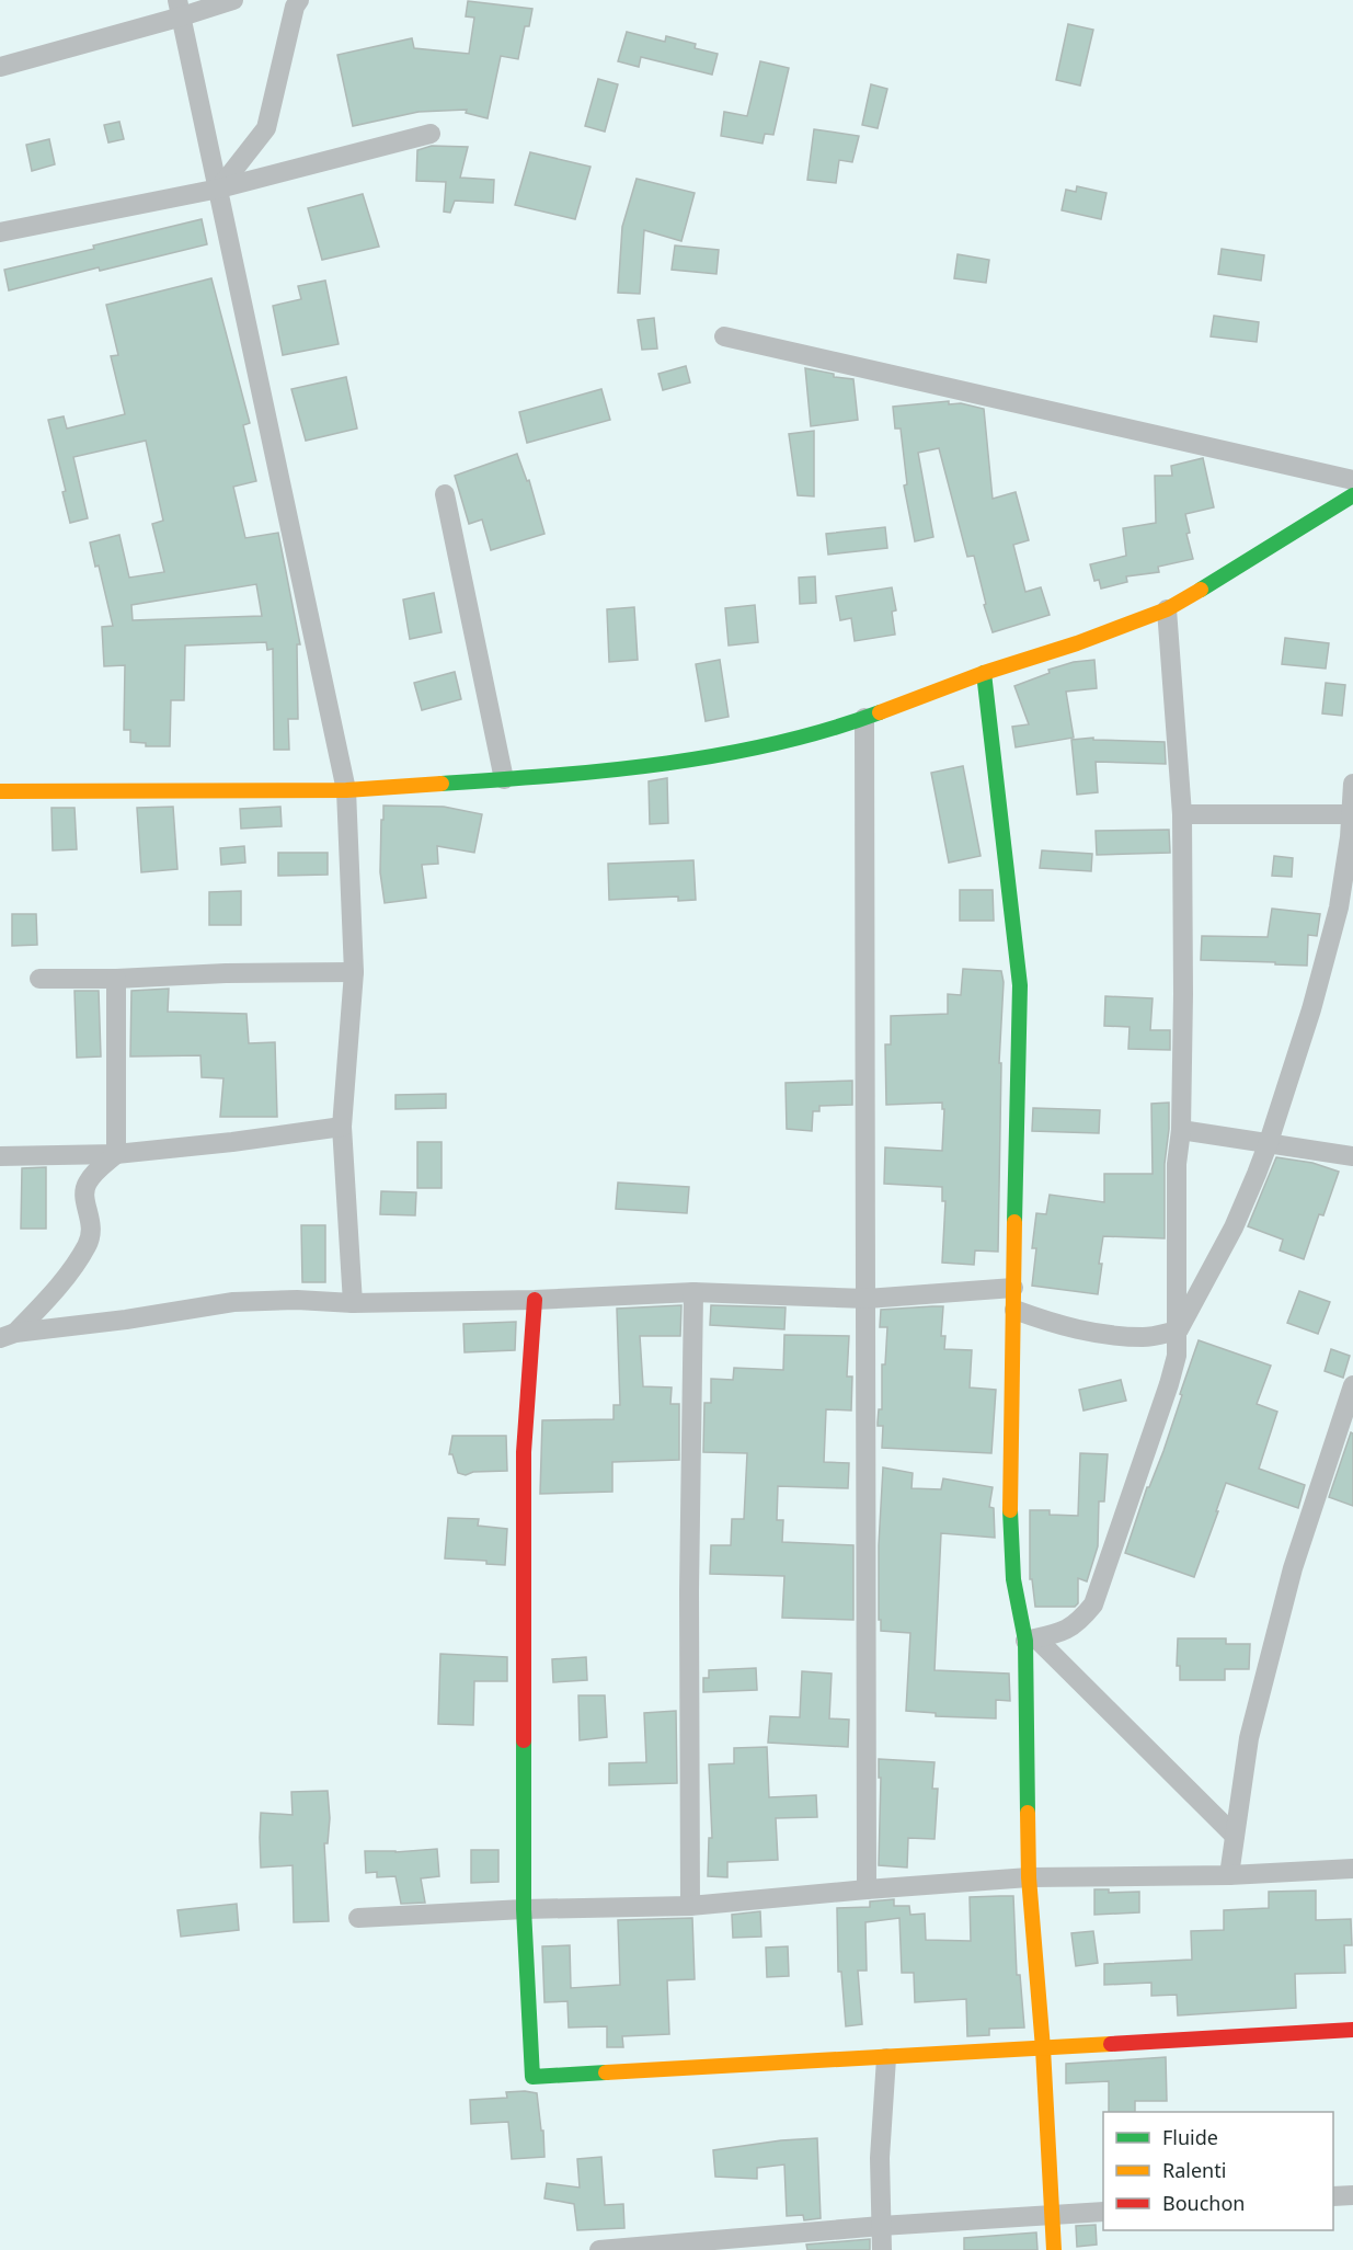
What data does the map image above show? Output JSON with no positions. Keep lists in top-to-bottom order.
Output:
{
  "legend": ["Fluide", "Ralenti", "Bouchon"]
}
